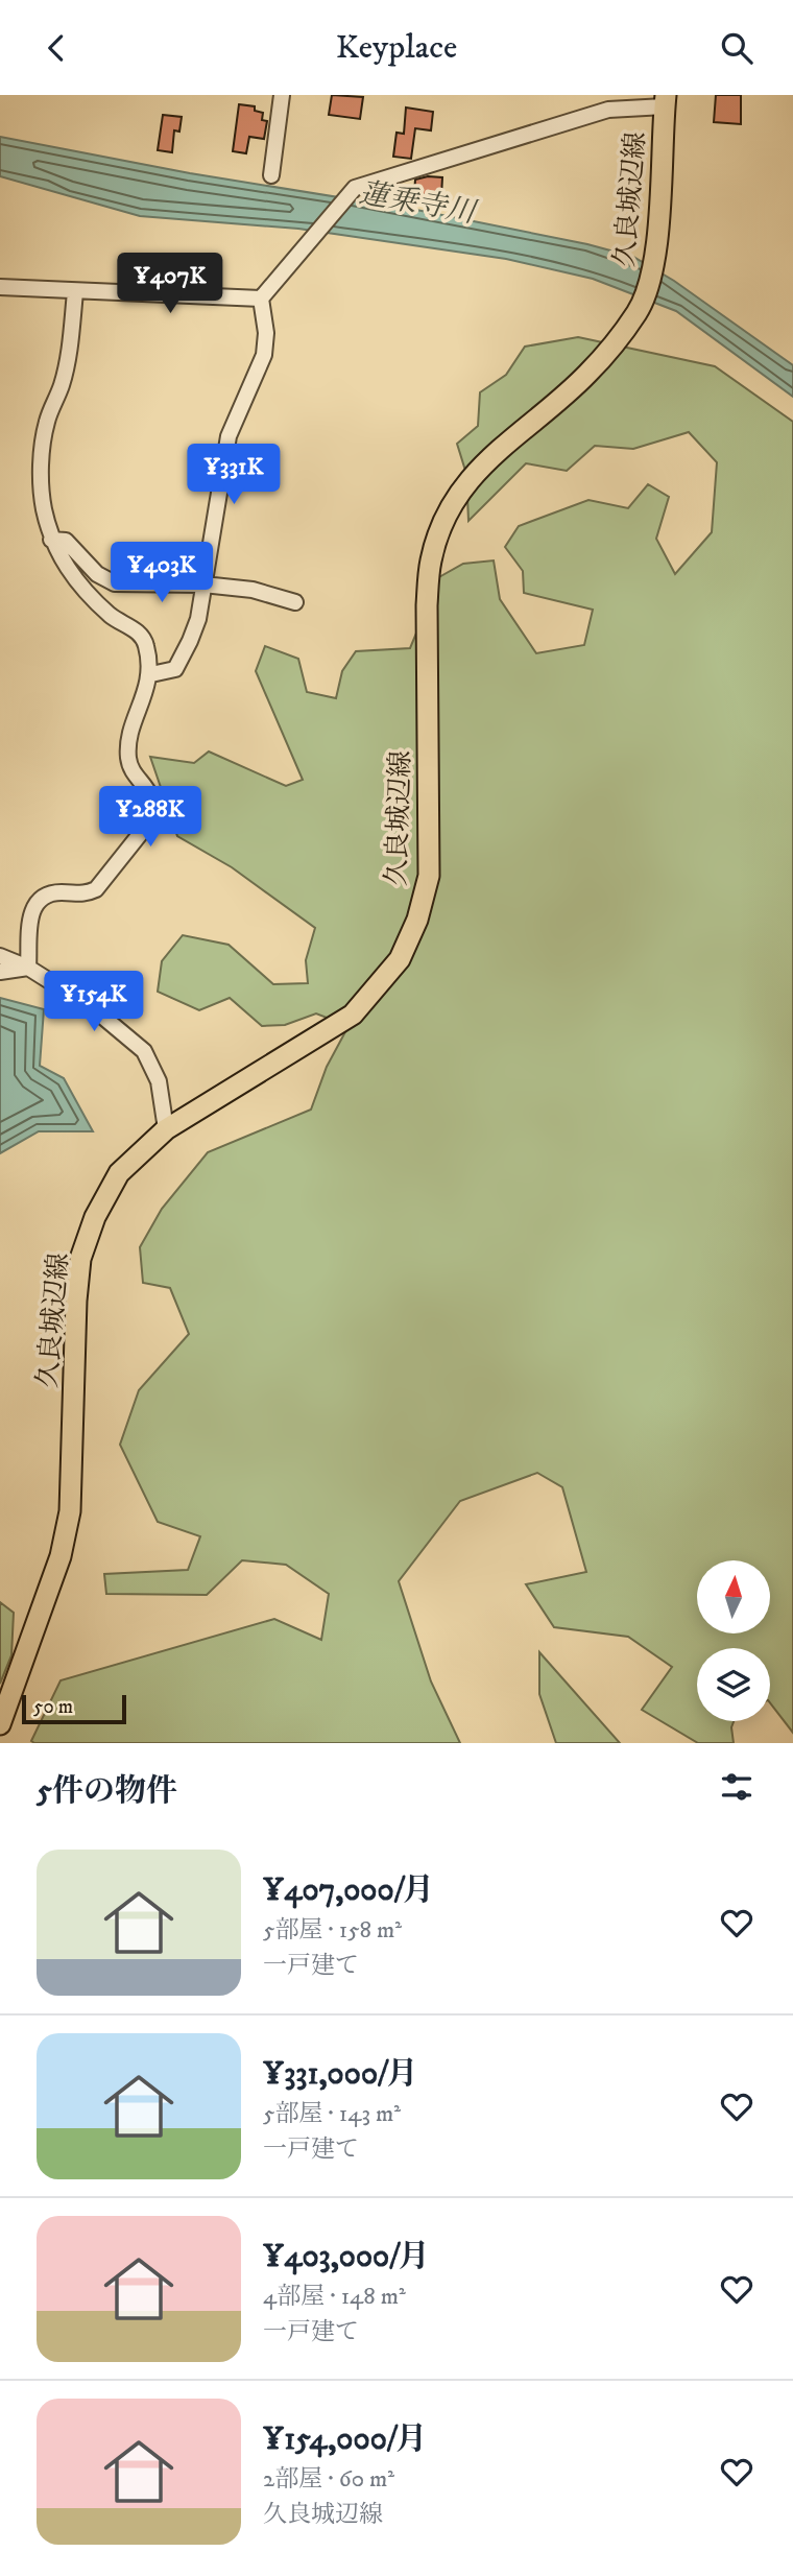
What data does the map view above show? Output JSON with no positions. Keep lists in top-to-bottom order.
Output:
{
  "streets": {
    "main road": ["久良城辺線"]
  },
  "water": ["蓮乗寺川"],
  "scale_bar": "50 m",
  "north": "top",
  "page": {
    "header": "Keyplace",
    "price": [
      "¥407K",
      "¥331K",
      "¥403K",
      "¥288K",
      "¥154K"
    ],
    "scale": "50 m",
    "heading": "5件の物件",
    "list": [
      {
        "name": "¥407,000/月",
        "note": "5部屋 · 158 m² · 一戸建て"
      },
      {
        "name": "¥331,000/月",
        "note": "5部屋 · 143 m² · 一戸建て"
      },
      {
        "name": "¥403,000/月",
        "note": "4部屋 · 148 m² · 一戸建て"
      },
      {
        "name": "¥154,000/月",
        "note": "2部屋 · 60 m² · 久良城辺線"
      }
    ]
  }
}
